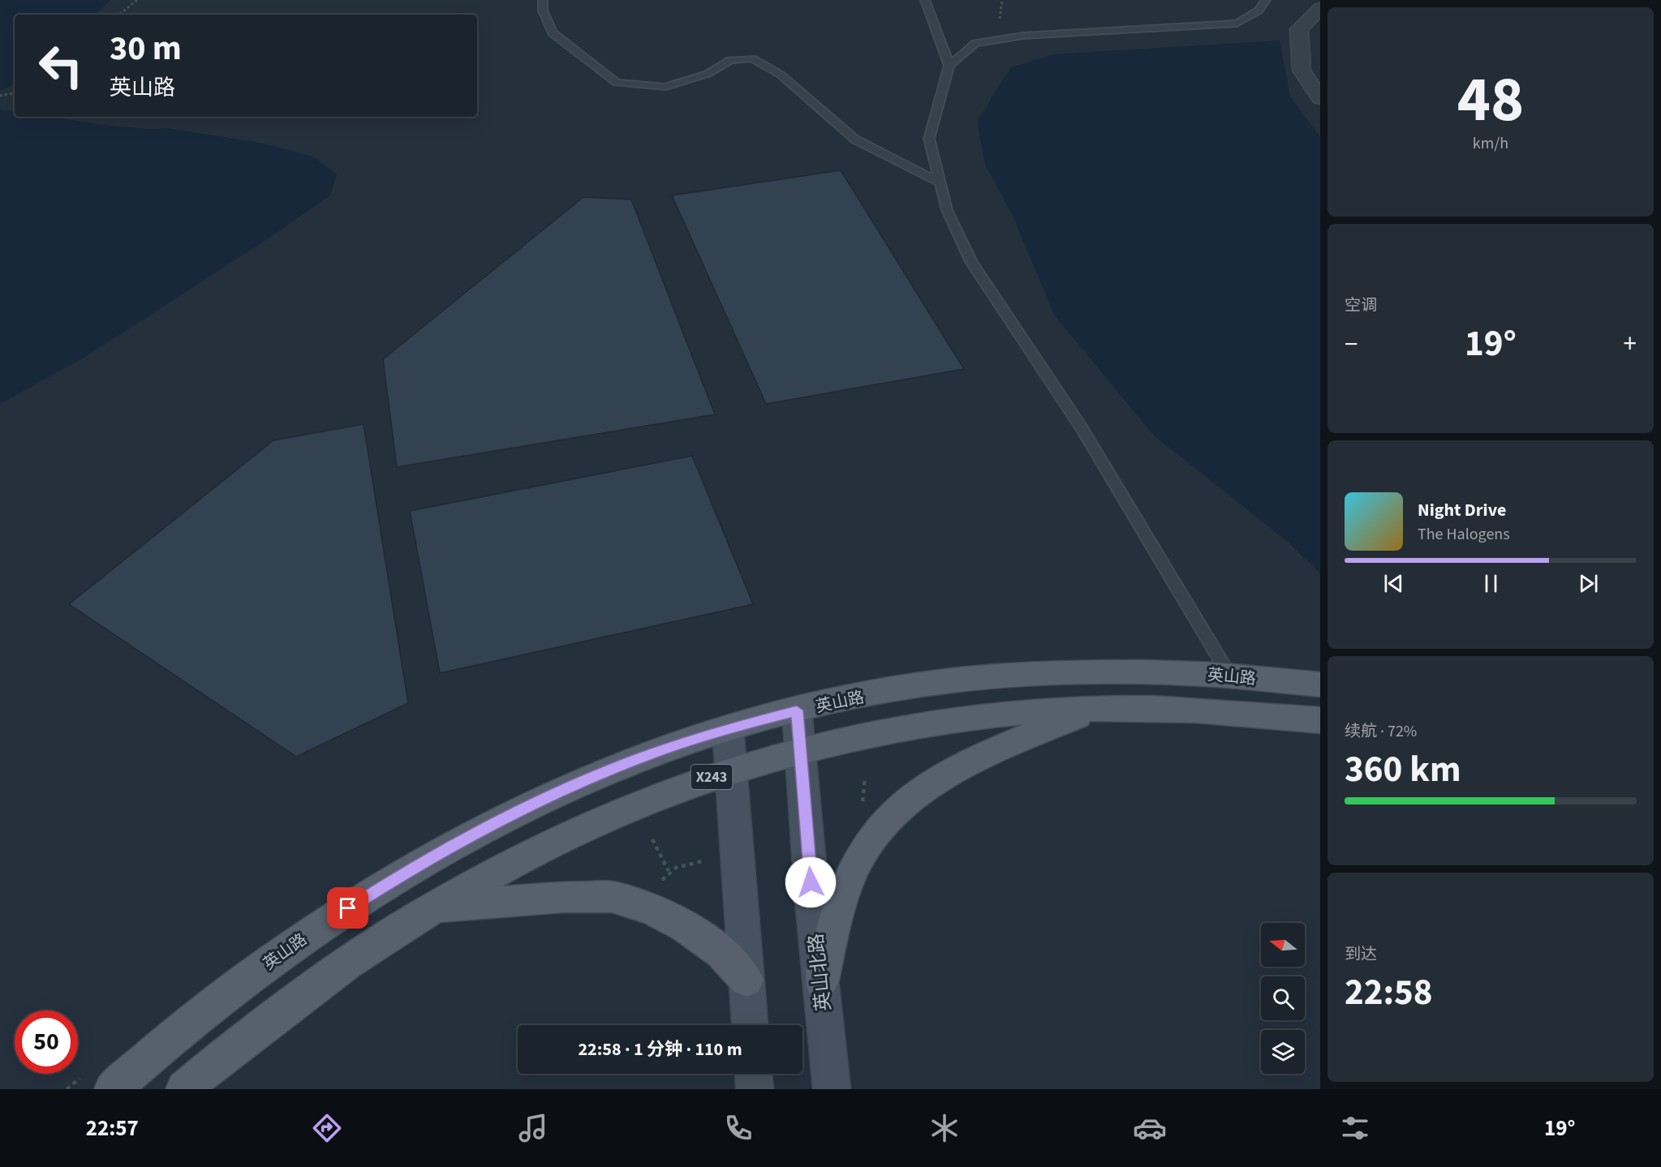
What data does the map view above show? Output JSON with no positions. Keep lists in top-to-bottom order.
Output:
{
  "streets": {
    "main road": ["英山路", "X243", "英山北路"]
  },
  "crossings": [
    ["英山路", "英山北路"],
    ["X243", "英山北路"]
  ],
  "north": "left",
  "page": {
    "tile": [
      ["48", "km/h"],
      "空调",
      ["续航 · 72%", "360 km"],
      ["到达", "22:58"]
    ],
    "turn": ["30 m", "英山路"],
    "heat": ["−", "19°", "+"],
    "song": ["Night Drive", "The Halogens"],
    "limit": "50",
    "trip": "22:58 · 1 分钟 · 110 m",
    "tabs": ["22:57", "19°"]
  }
}
